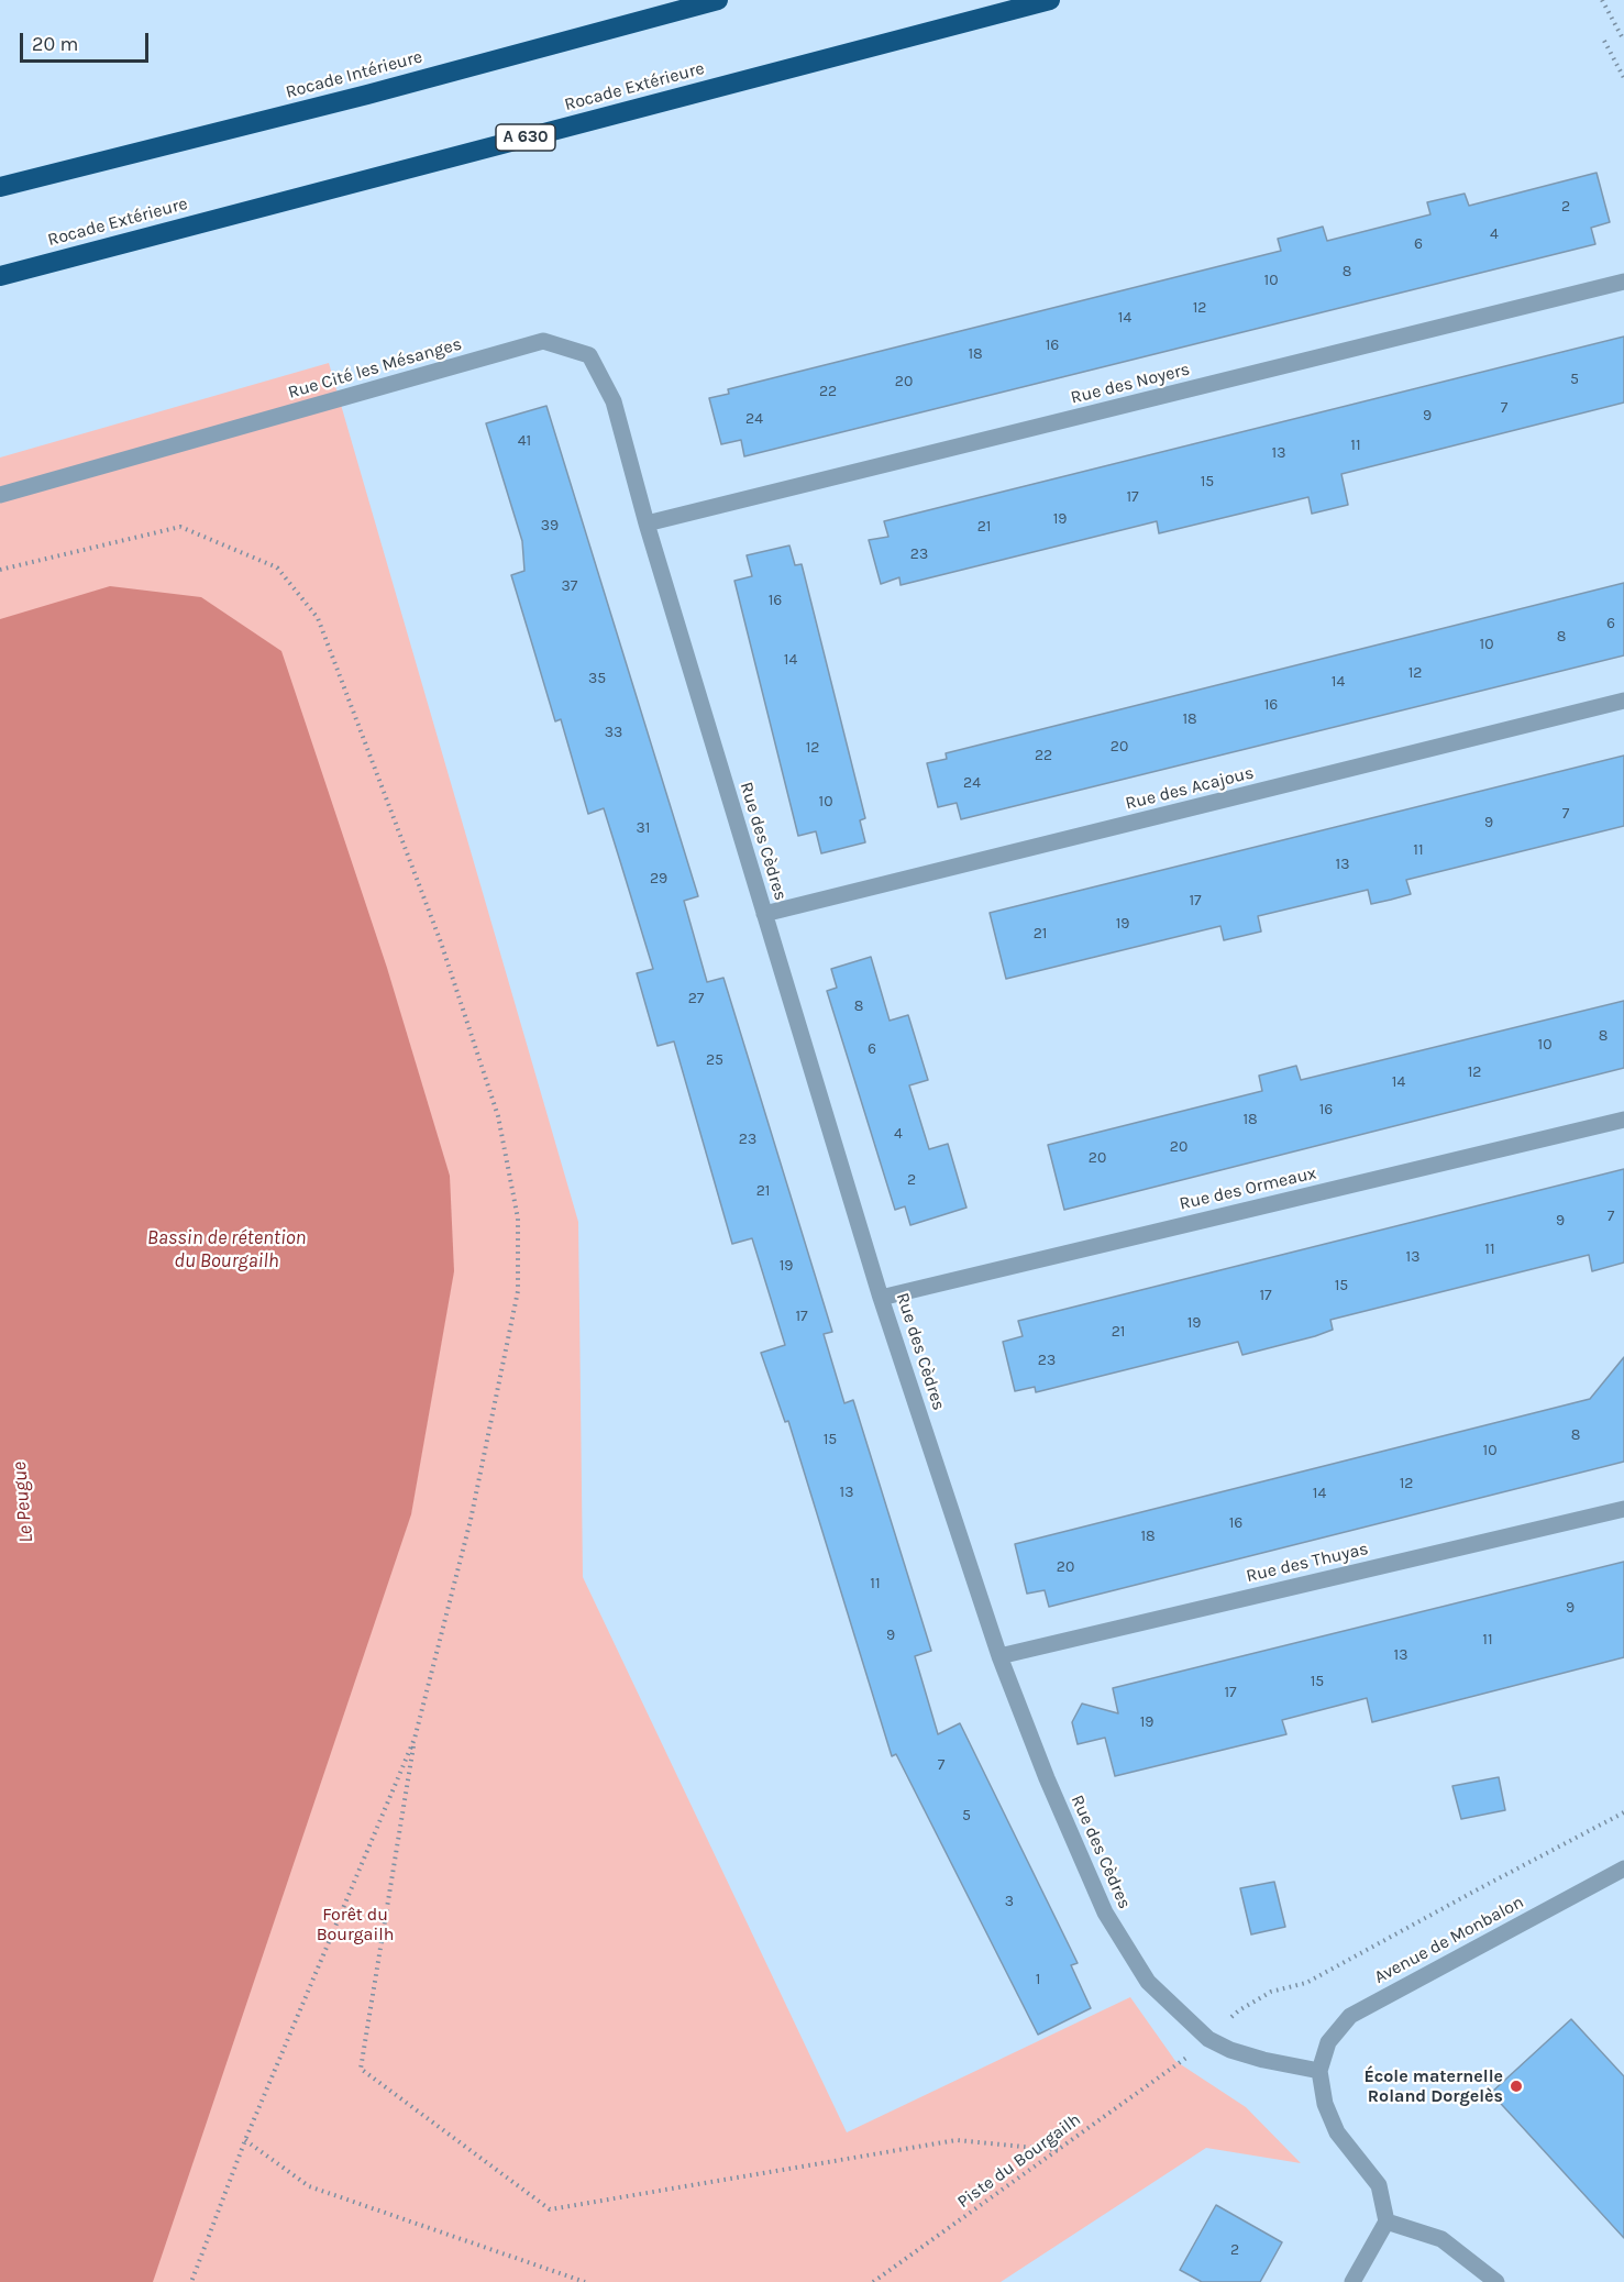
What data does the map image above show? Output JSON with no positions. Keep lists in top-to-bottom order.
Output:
{
  "streets": {
    "highway": ["Rocade Intérieure", "Rocade Extérieure", "A 630"],
    "street": [
      "Rue Cité les Mésanges",
      "Rue des Noyers",
      "Rue des Acajous",
      "Rue des Cèdres",
      "Rue des Ormeaux",
      "Rue des Thuyas",
      "Avenue de Monbalon"
    ],
    "path": ["Piste du Bourgailh"]
  },
  "crossings": [
    ["Rue Cité les Mésanges", "Rue des Noyers"],
    ["Rue Cité les Mésanges", "Rue des Cèdres"],
    ["Rue des Noyers", "Rue des Cèdres"],
    ["Rue des Acajous", "Rue des Cèdres"],
    ["Rue des Cèdres", "Rue des Ormeaux"],
    ["Rue des Cèdres", "Rue des Thuyas"],
    ["Rue des Cèdres", "Avenue de Monbalon"],
    ["Rue des Cèdres", "Piste du Bourgailh"]
  ],
  "water": ["Bassin de rétention du Bourgailh", "Le Peugue"],
  "parks": ["Forêt du Bourgailh"],
  "places": ["École maternelle Roland Dorgelès"],
  "house_numbers": [
    "2",
    "4",
    "6",
    "8",
    "10",
    "12",
    "14",
    "16",
    "18",
    "5",
    "20",
    "22",
    "7",
    "9",
    "24",
    "41",
    "11",
    "13",
    "15",
    "17",
    "19",
    "39",
    "21",
    "23",
    "37",
    "16",
    "6",
    "8",
    "10",
    "14",
    "12",
    "35",
    "14",
    "16",
    "18",
    "33",
    "20",
    "12",
    "22",
    "24",
    "10",
    "7",
    "9",
    "31",
    "11",
    "13",
    "29",
    "17",
    "19",
    "21",
    "27",
    "8",
    "8",
    "10",
    "6",
    "25",
    "12",
    "14",
    "16",
    "18",
    "4",
    "23",
    "20",
    "20",
    "2",
    "21",
    "7",
    "9",
    "11",
    "13",
    "19",
    "15",
    "17",
    "17",
    "19",
    "21",
    "23",
    "8",
    "15",
    "10",
    "12",
    "13",
    "14",
    "16",
    "18",
    "20",
    "11",
    "9",
    "9",
    "11",
    "13",
    "15",
    "17",
    "19",
    "7",
    "5",
    "3",
    "1",
    "2"
  ],
  "scale_bar": "20 m"
}
